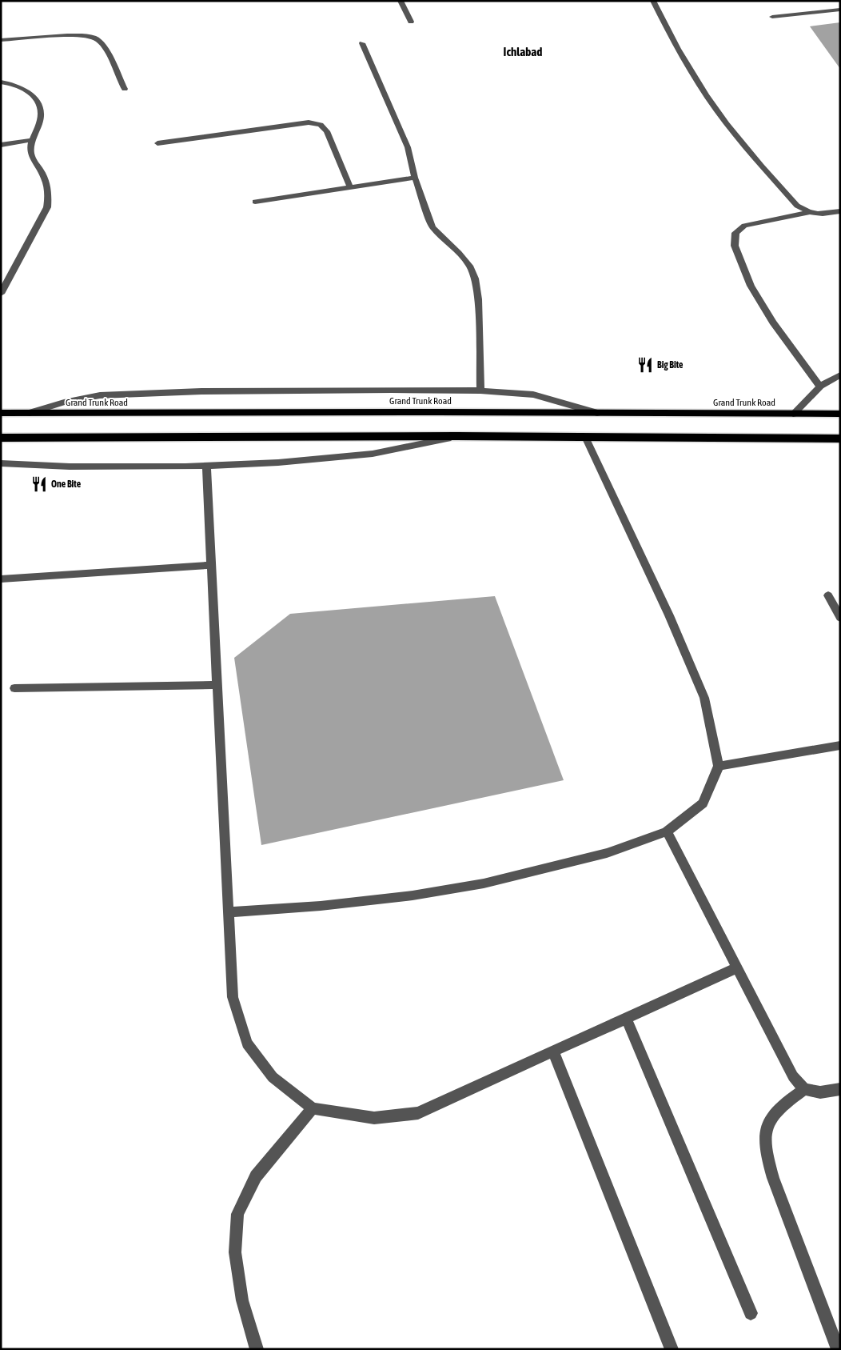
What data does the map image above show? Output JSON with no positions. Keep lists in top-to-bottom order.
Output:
{
  "streets": {
    "highway": ["Grand Trunk Road"]
  },
  "districts": ["Ichlabad"],
  "places": {
    "restaurant": ["Big Bite", "One Bite"]
  }
}
